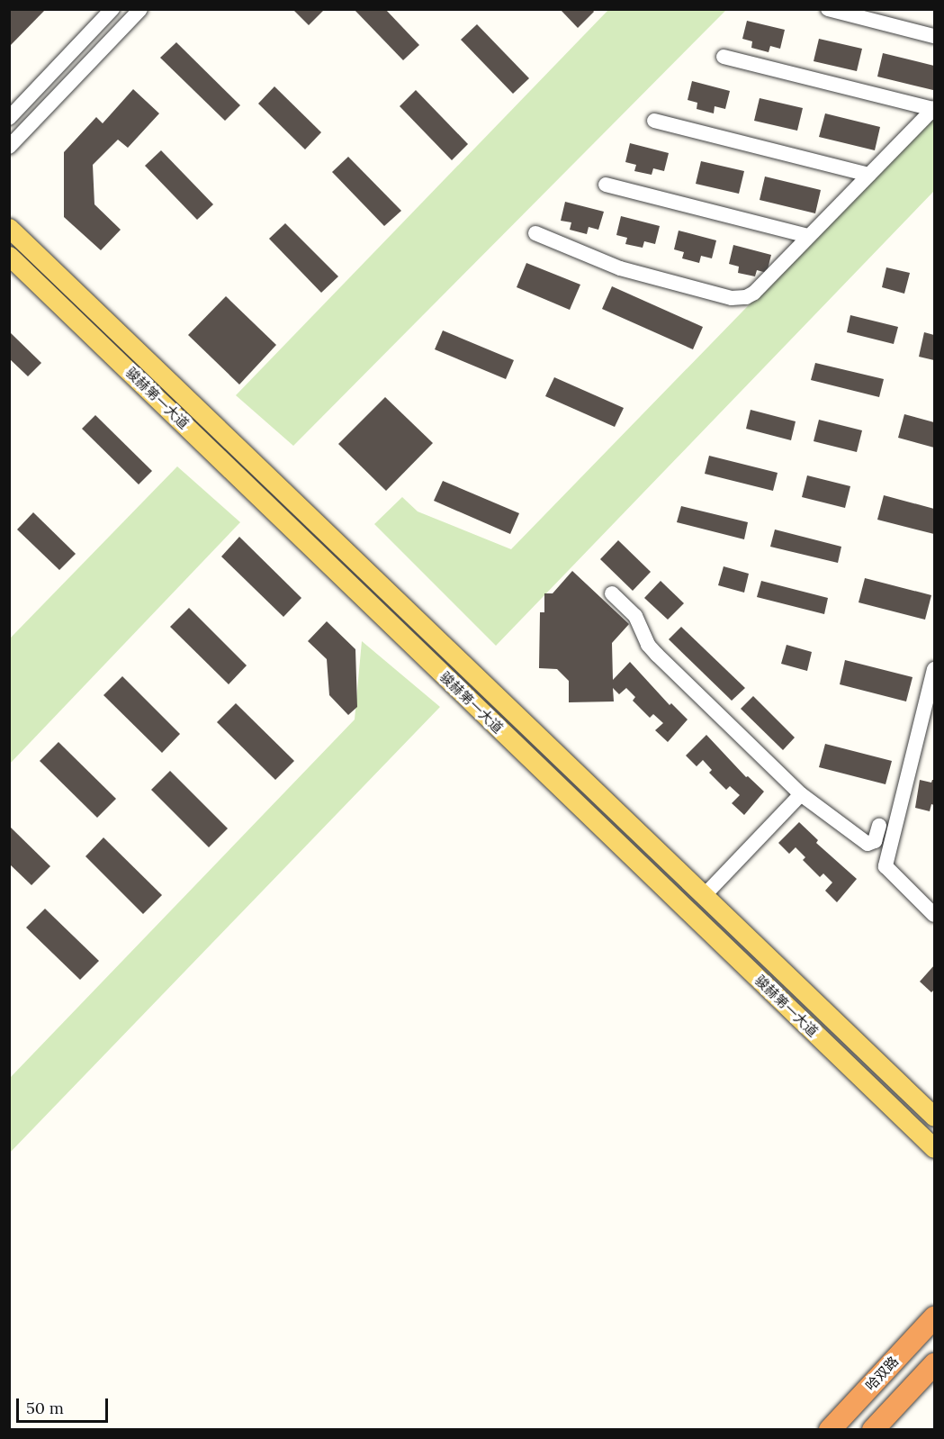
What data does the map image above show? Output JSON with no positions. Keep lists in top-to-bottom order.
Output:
{
  "streets": {
    "highway": ["哈双路"],
    "main road": ["骏赫第一大道"]
  },
  "scale_bar": "50 m"
}
